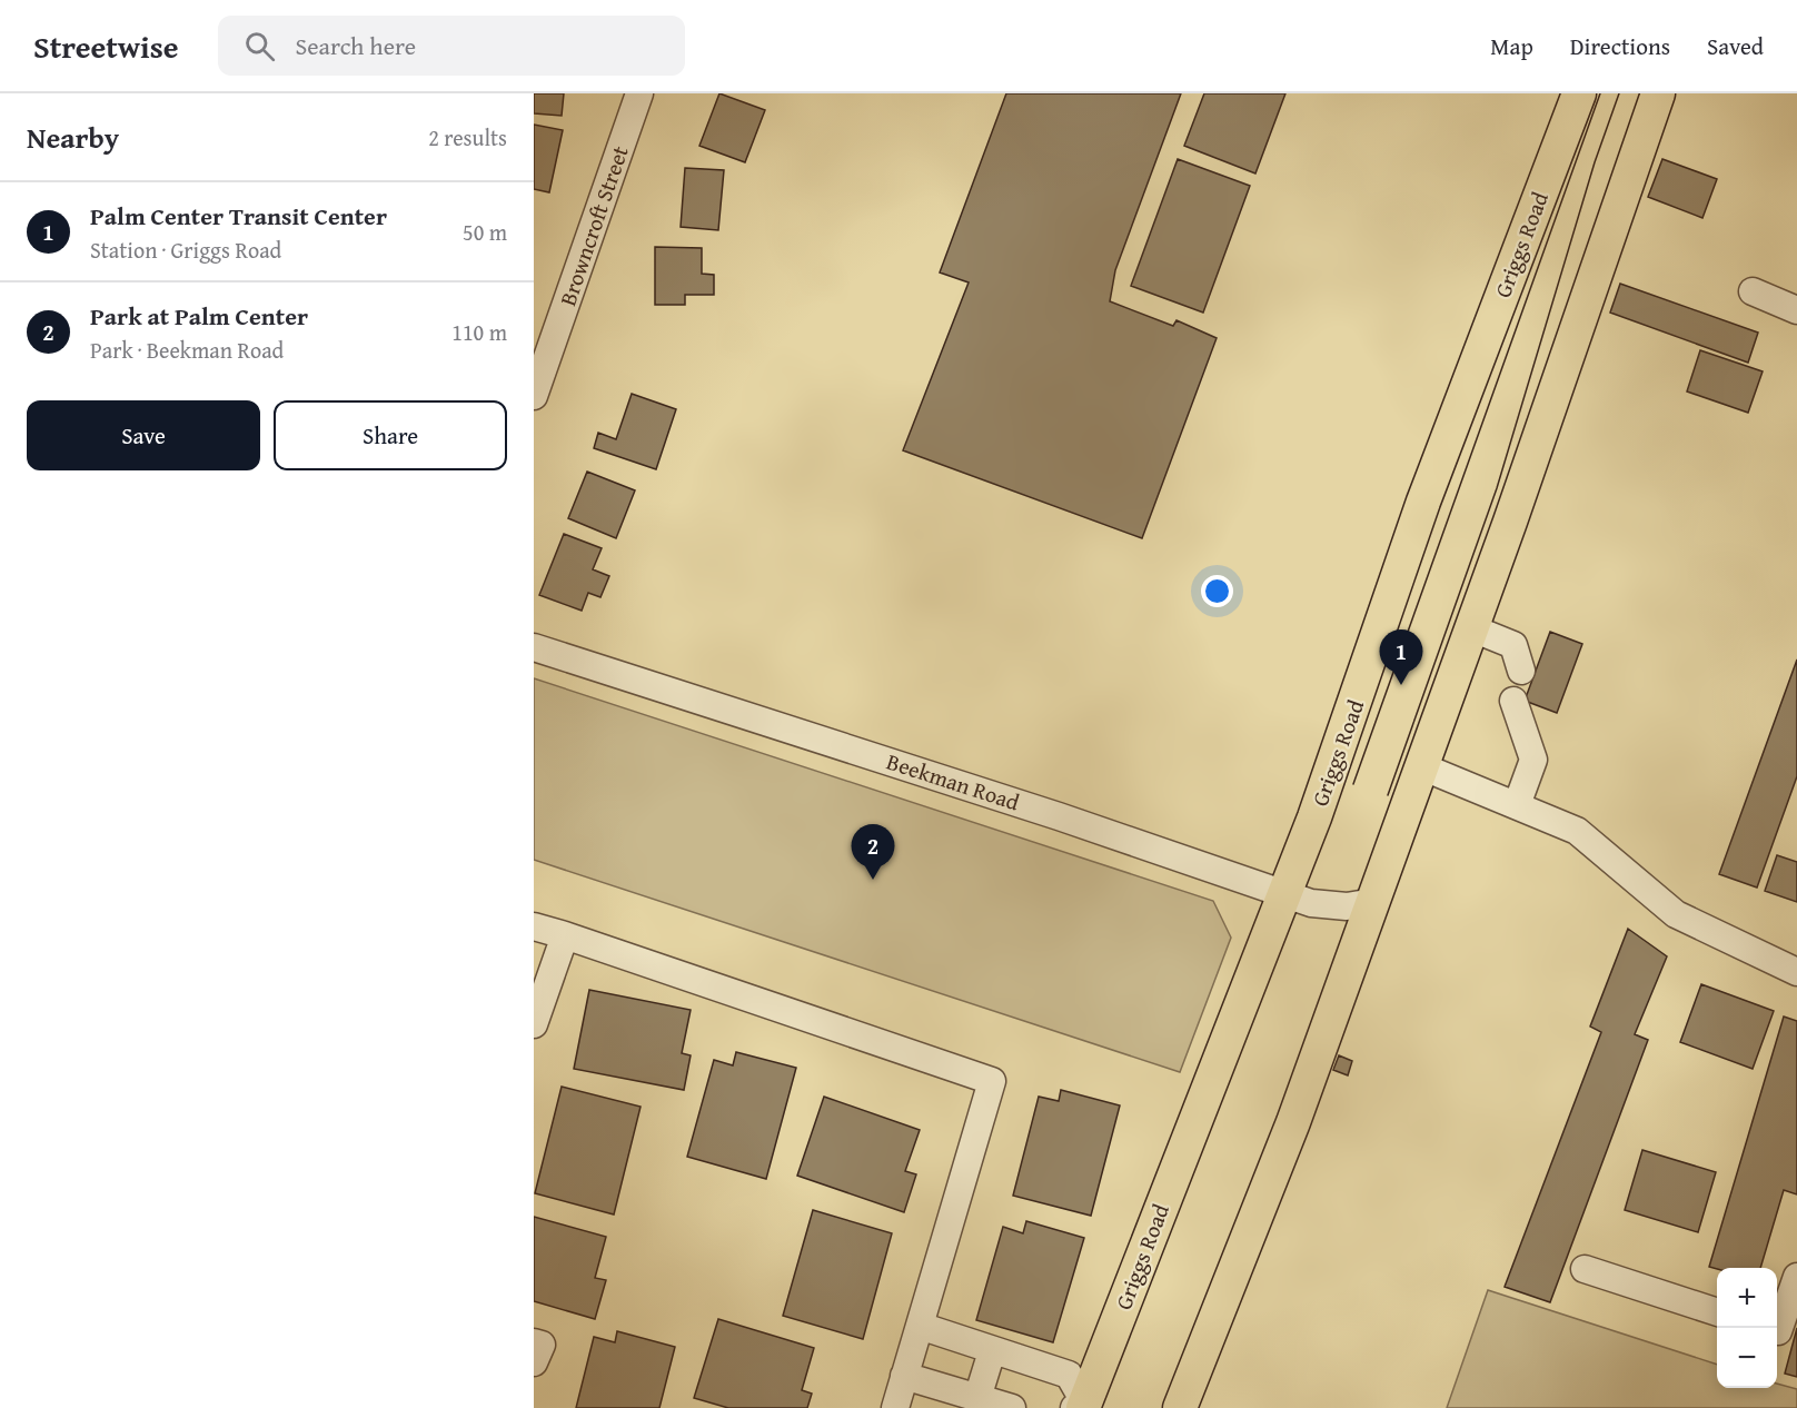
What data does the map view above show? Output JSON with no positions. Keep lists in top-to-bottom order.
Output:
{
  "streets": {
    "main road": ["Griggs Road"],
    "street": ["Browncroft Street", "Beekman Road"]
  },
  "crossings": [
    ["Griggs Road", "Beekman Road"]
  ],
  "page": {
    "header": "Streetwise",
    "search": "Search here",
    "nav": ["Map", "Directions", "Saved"],
    "heading": ["Nearby", "2 results"],
    "list": [
      {
        "mark": "1",
        "name": "Palm Center Transit Center",
        "note": "Station · Griggs Road",
        "value": "50 m"
      },
      {
        "mark": "2",
        "name": "Park at Palm Center",
        "note": "Park · Beekman Road",
        "value": "110 m"
      }
    ],
    "buttons": ["Save", "Share"],
    "pins": ["1", "2"],
    "map_buttons": ["+", "−"]
  }
}
